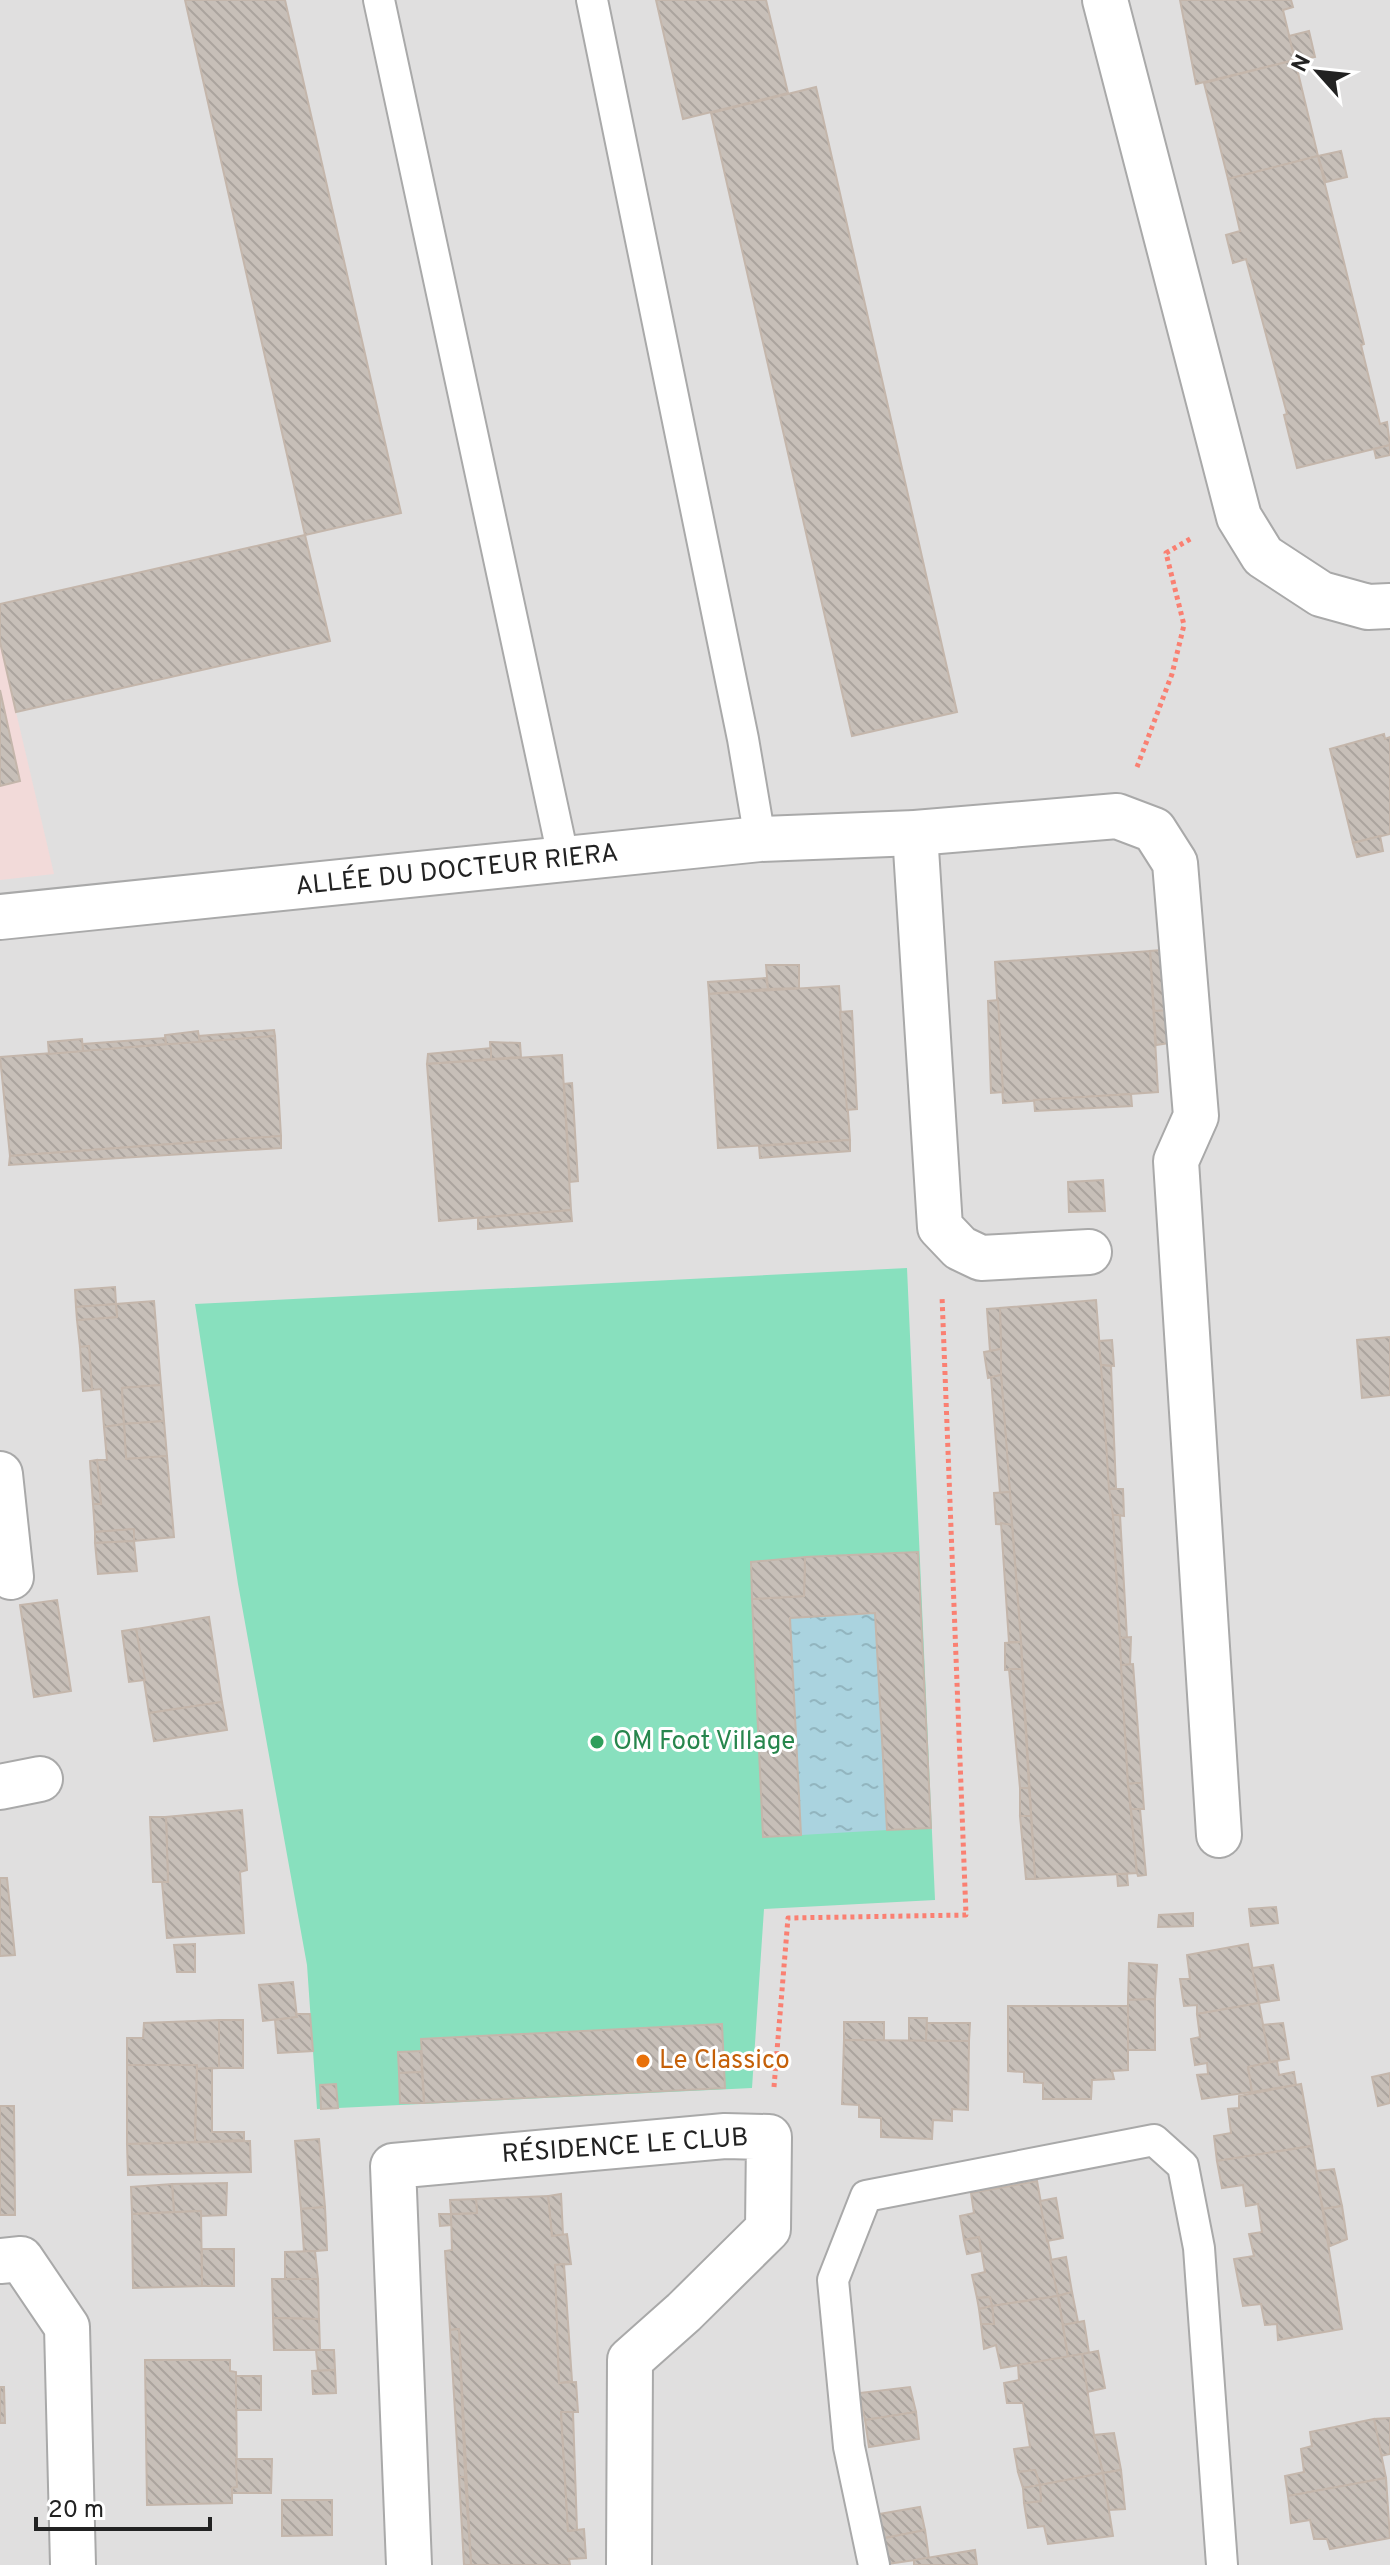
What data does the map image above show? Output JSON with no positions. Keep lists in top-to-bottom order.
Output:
{
  "streets": {
    "street": ["ALLÉE DU DOCTEUR RIERA", "RÉSIDENCE LE CLUB"]
  },
  "places": ["OM Foot Village", "Le Classico"],
  "scale_bar": "20 m",
  "north": "top left"
}
